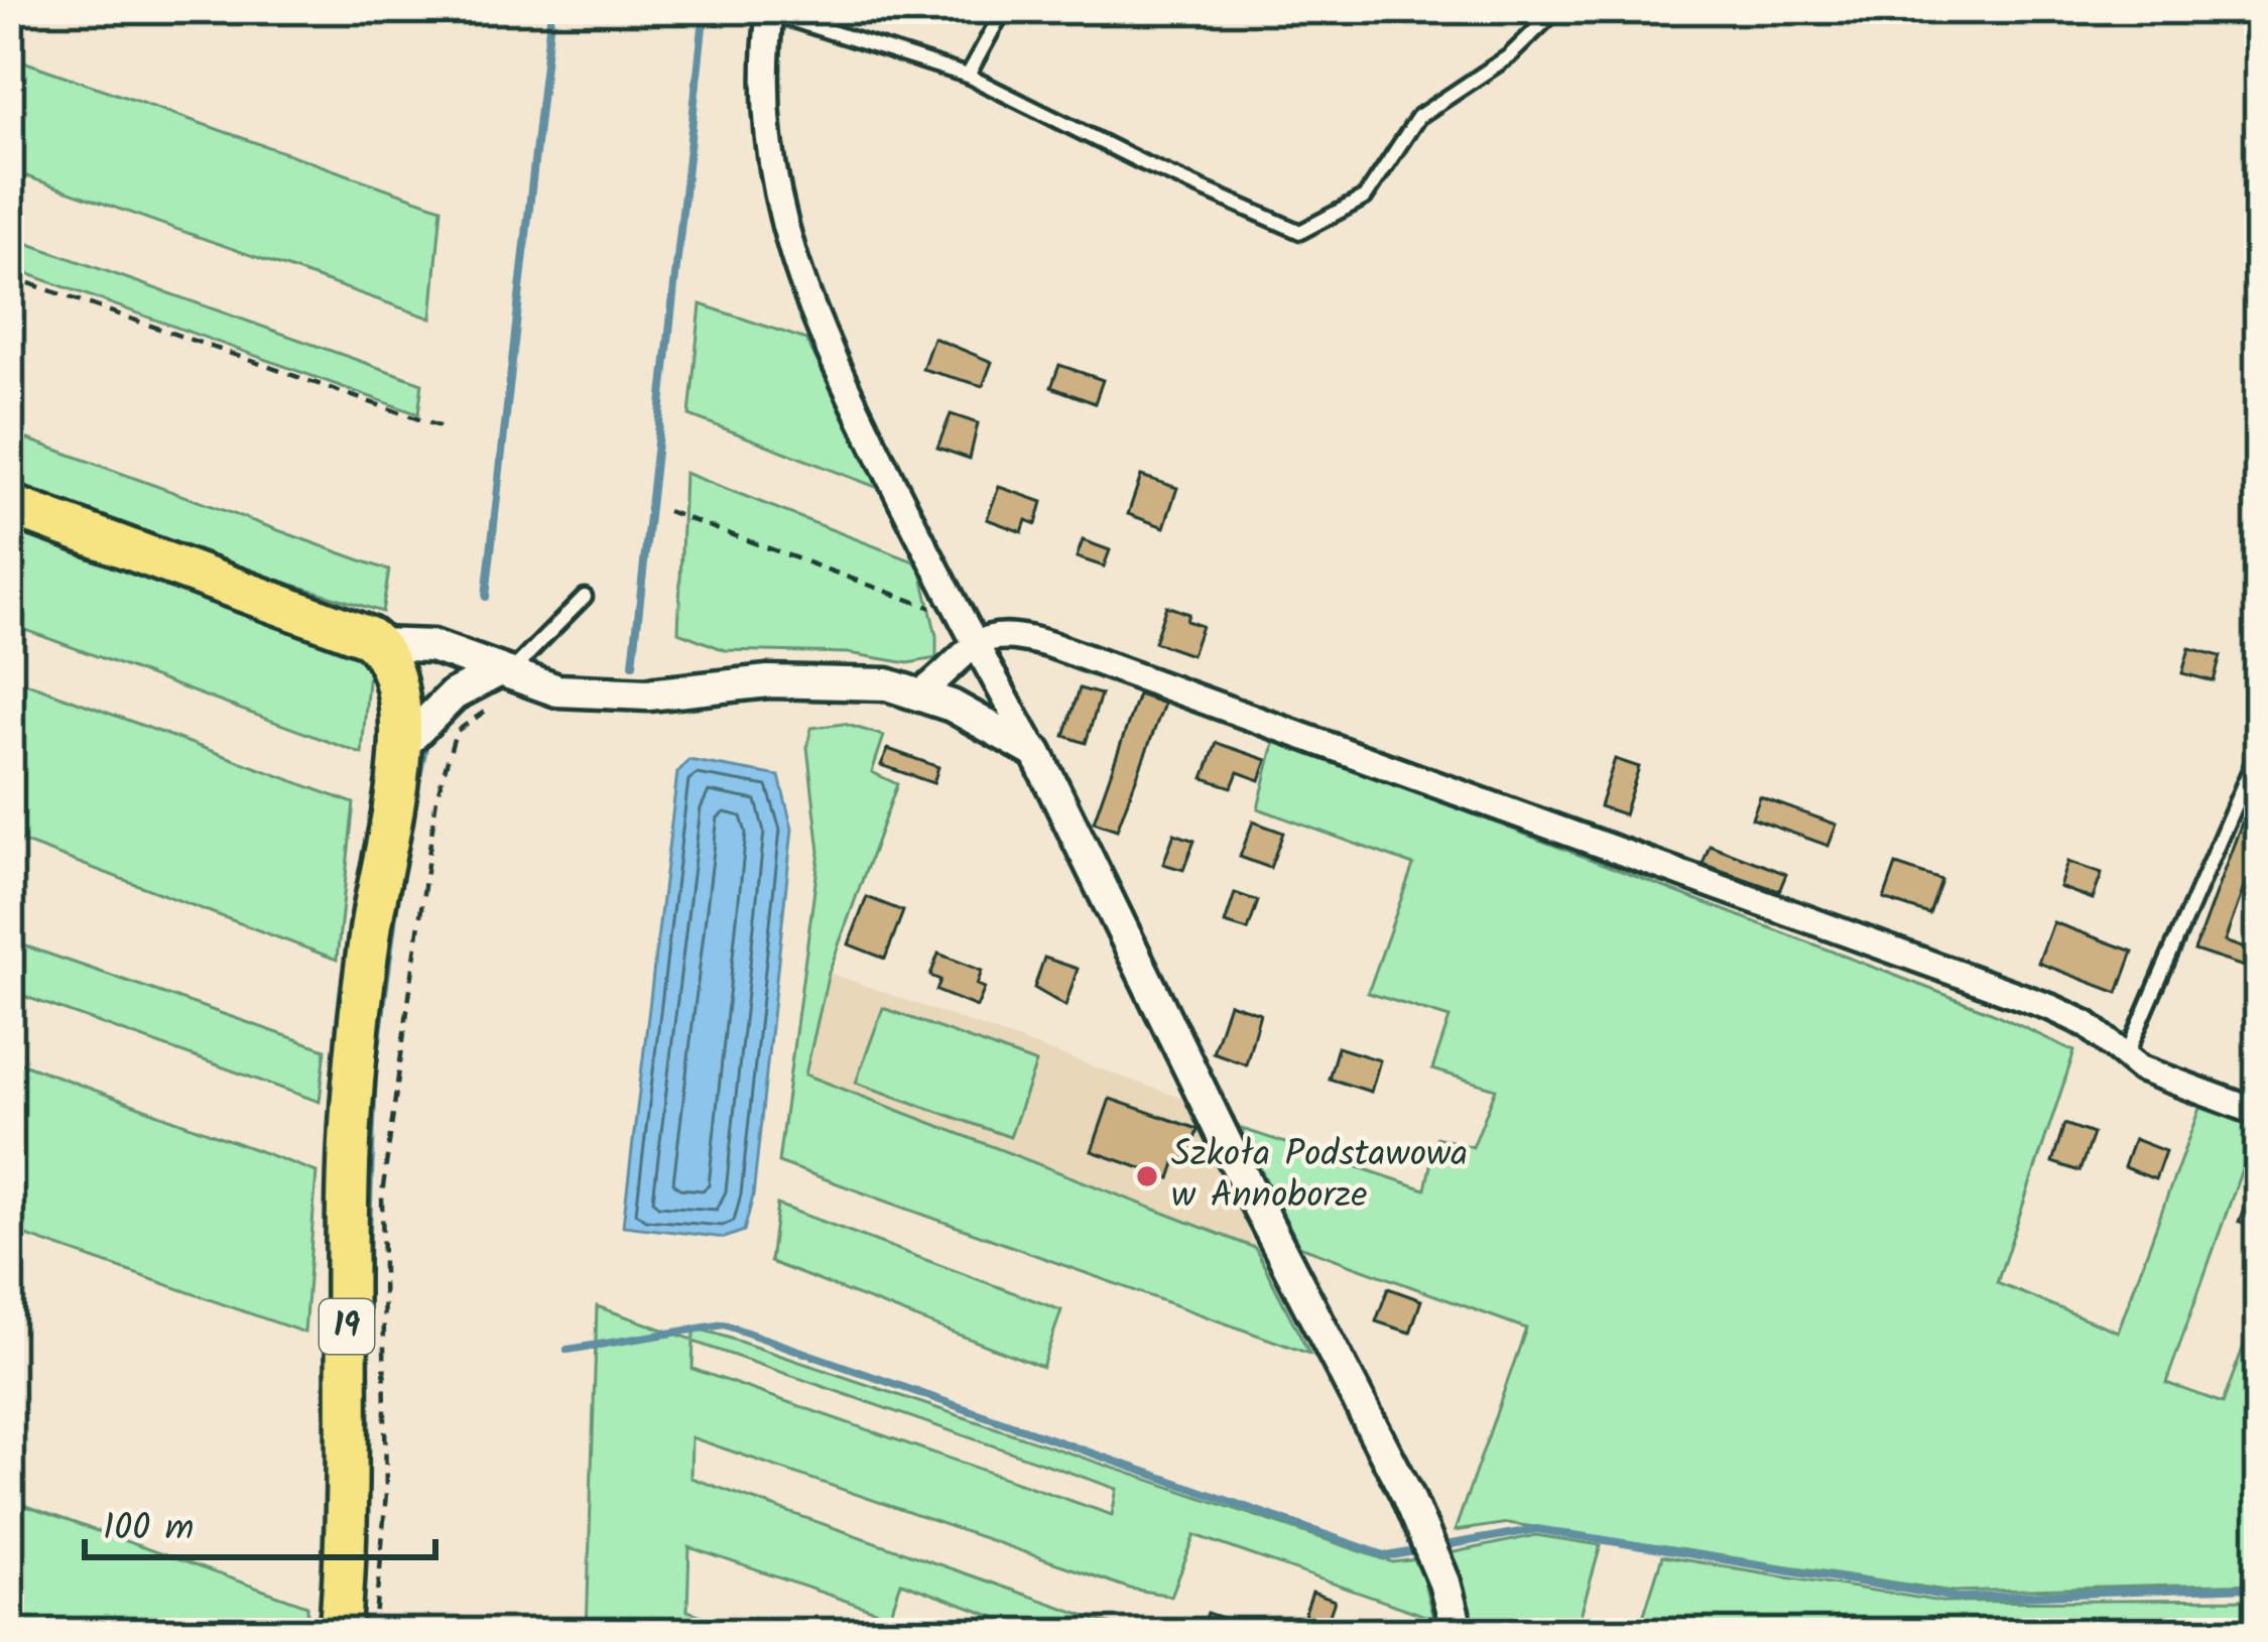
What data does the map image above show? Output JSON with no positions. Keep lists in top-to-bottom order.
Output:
{
  "streets": {
    "highway": ["19"]
  },
  "places": ["Szkoła Podstawowa w Annoborze"],
  "scale_bar": "100 m"
}
